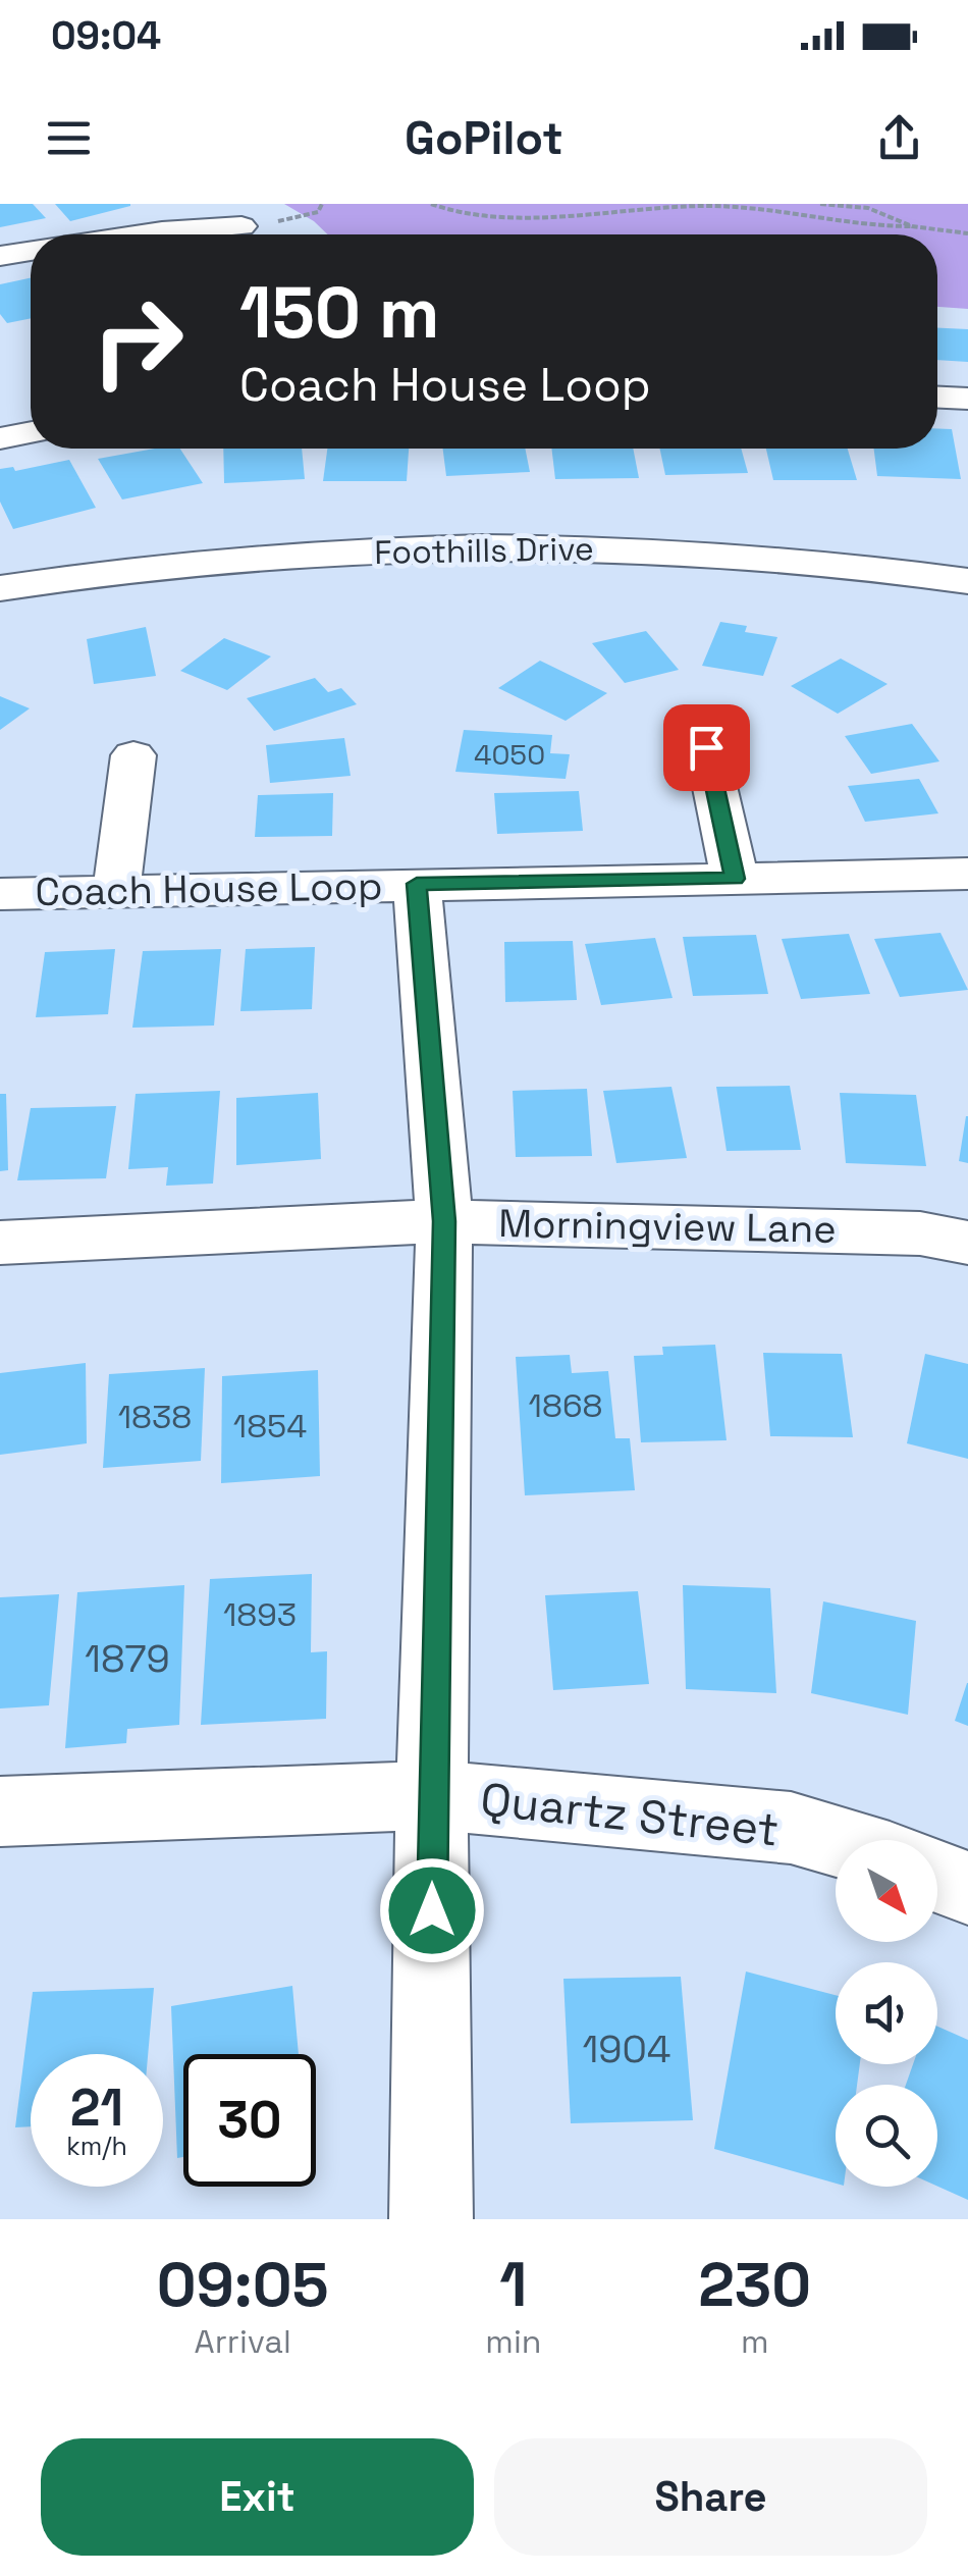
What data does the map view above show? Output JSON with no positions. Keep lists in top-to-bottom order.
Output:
{
  "streets": {
    "street": [
      "Foothills Drive",
      "Coach House Loop",
      "Morningview Lane",
      "Quartz Street"
    ]
  },
  "house_numbers": [
    "4050",
    "1868",
    "1838",
    "1854",
    "1893",
    "1879",
    "1904"
  ],
  "north": "bottom right",
  "page": {
    "status": "09:04",
    "header": "GoPilot",
    "turn": ["150 m", "Coach House Loop"],
    "speed": "21 km/h",
    "limit": "30",
    "eta": [
      "09:05",
      "Arrival",
      "1",
      "min",
      "230",
      "m"
    ],
    "buttons": ["Exit", "Share"]
  }
}
